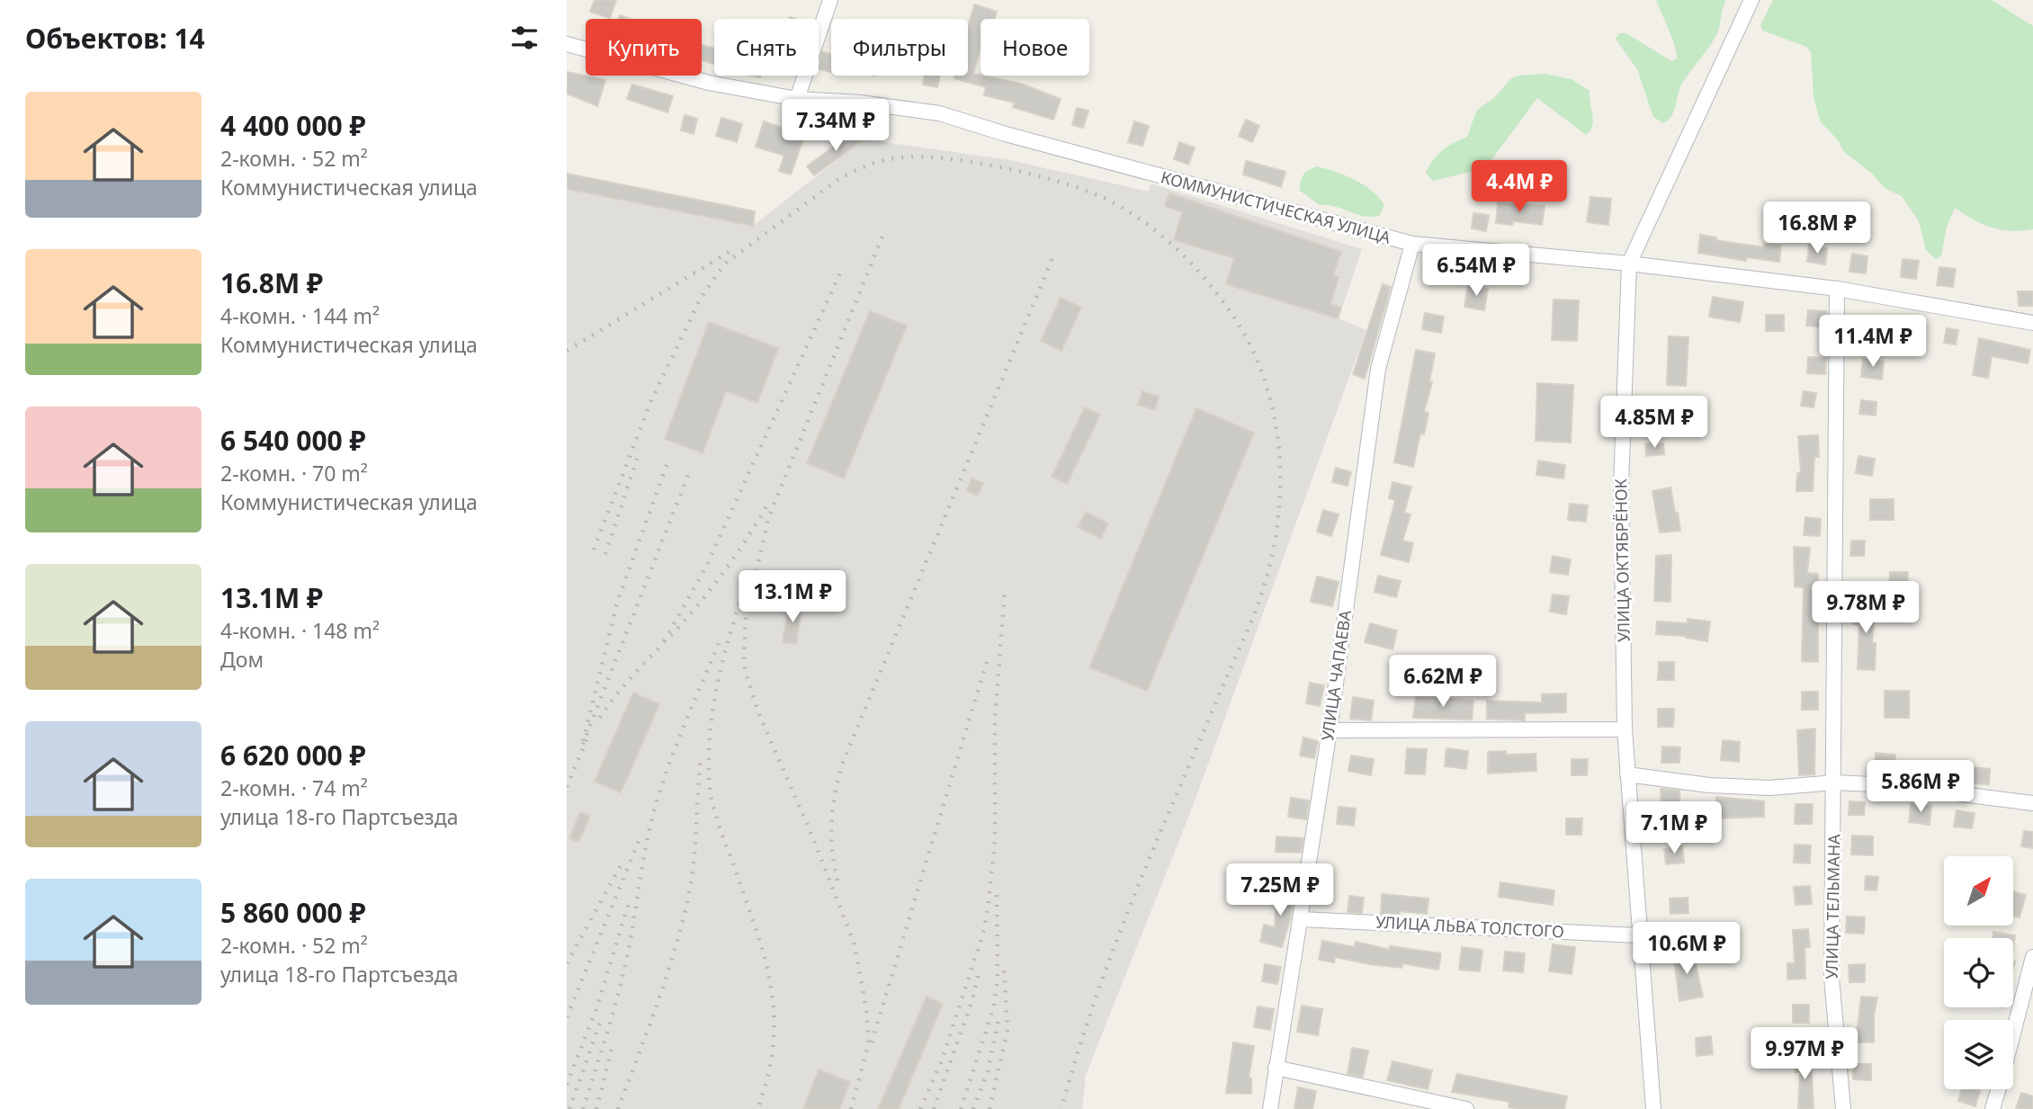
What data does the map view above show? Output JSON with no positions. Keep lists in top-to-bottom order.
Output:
{
  "streets": {
    "street": [
      "КОММУНИСТИЧЕСКАЯ УЛИЦА",
      "УЛИЦА ОКТЯБРЁНОК",
      "УЛИЦА ЧАПАЕВА",
      "УЛИЦА ТЕЛЬМАНА",
      "УЛИЦА ЛЬВА ТОЛСТОГО"
    ]
  },
  "crossings": [
    ["КОММУНИСТИЧЕСКАЯ УЛИЦА", "УЛИЦА ОКТЯБРЁНОК"],
    ["КОММУНИСТИЧЕСКАЯ УЛИЦА", "УЛИЦА ЧАПАЕВА"],
    ["КОММУНИСТИЧЕСКАЯ УЛИЦА", "УЛИЦА ТЕЛЬМАНА"],
    ["УЛИЦА ОКТЯБРЁНОК", "УЛИЦА ЛЬВА ТОЛСТОГО"],
    ["УЛИЦА ЧАПАЕВА", "УЛИЦА ЛЬВА ТОЛСТОГО"]
  ],
  "north": "top right",
  "page": {
    "heading": "Объектов: 14",
    "chip": [
      "Купить",
      "Снять",
      "Фильтры",
      "Новое"
    ],
    "list": [
      {
        "name": "4 400 000 ₽",
        "note": "2-комн. · 52 m² · Коммунистическая улица"
      },
      {
        "name": "16.8M ₽",
        "note": "4-комн. · 144 m² · Коммунистическая улица"
      },
      {
        "name": "6 540 000 ₽",
        "note": "2-комн. · 70 m² · Коммунистическая улица"
      },
      {
        "name": "13.1M ₽",
        "note": "4-комн. · 148 m² · Дом"
      },
      {
        "name": "6 620 000 ₽",
        "note": "2-комн. · 74 m² · улица 18-го Партсъезда"
      },
      {
        "name": "5 860 000 ₽",
        "note": "2-комн. · 52 m² · улица 18-го Партсъезда"
      }
    ],
    "price": [
      "7.34M ₽",
      "4.4M ₽",
      "16.8M ₽",
      "6.54M ₽",
      "11.4M ₽",
      "4.85M ₽",
      "13.1M ₽",
      "9.78M ₽",
      "6.62M ₽",
      "5.86M ₽",
      "7.1M ₽",
      "7.25M ₽",
      "10.6M ₽",
      "9.97M ₽"
    ]
  }
}
